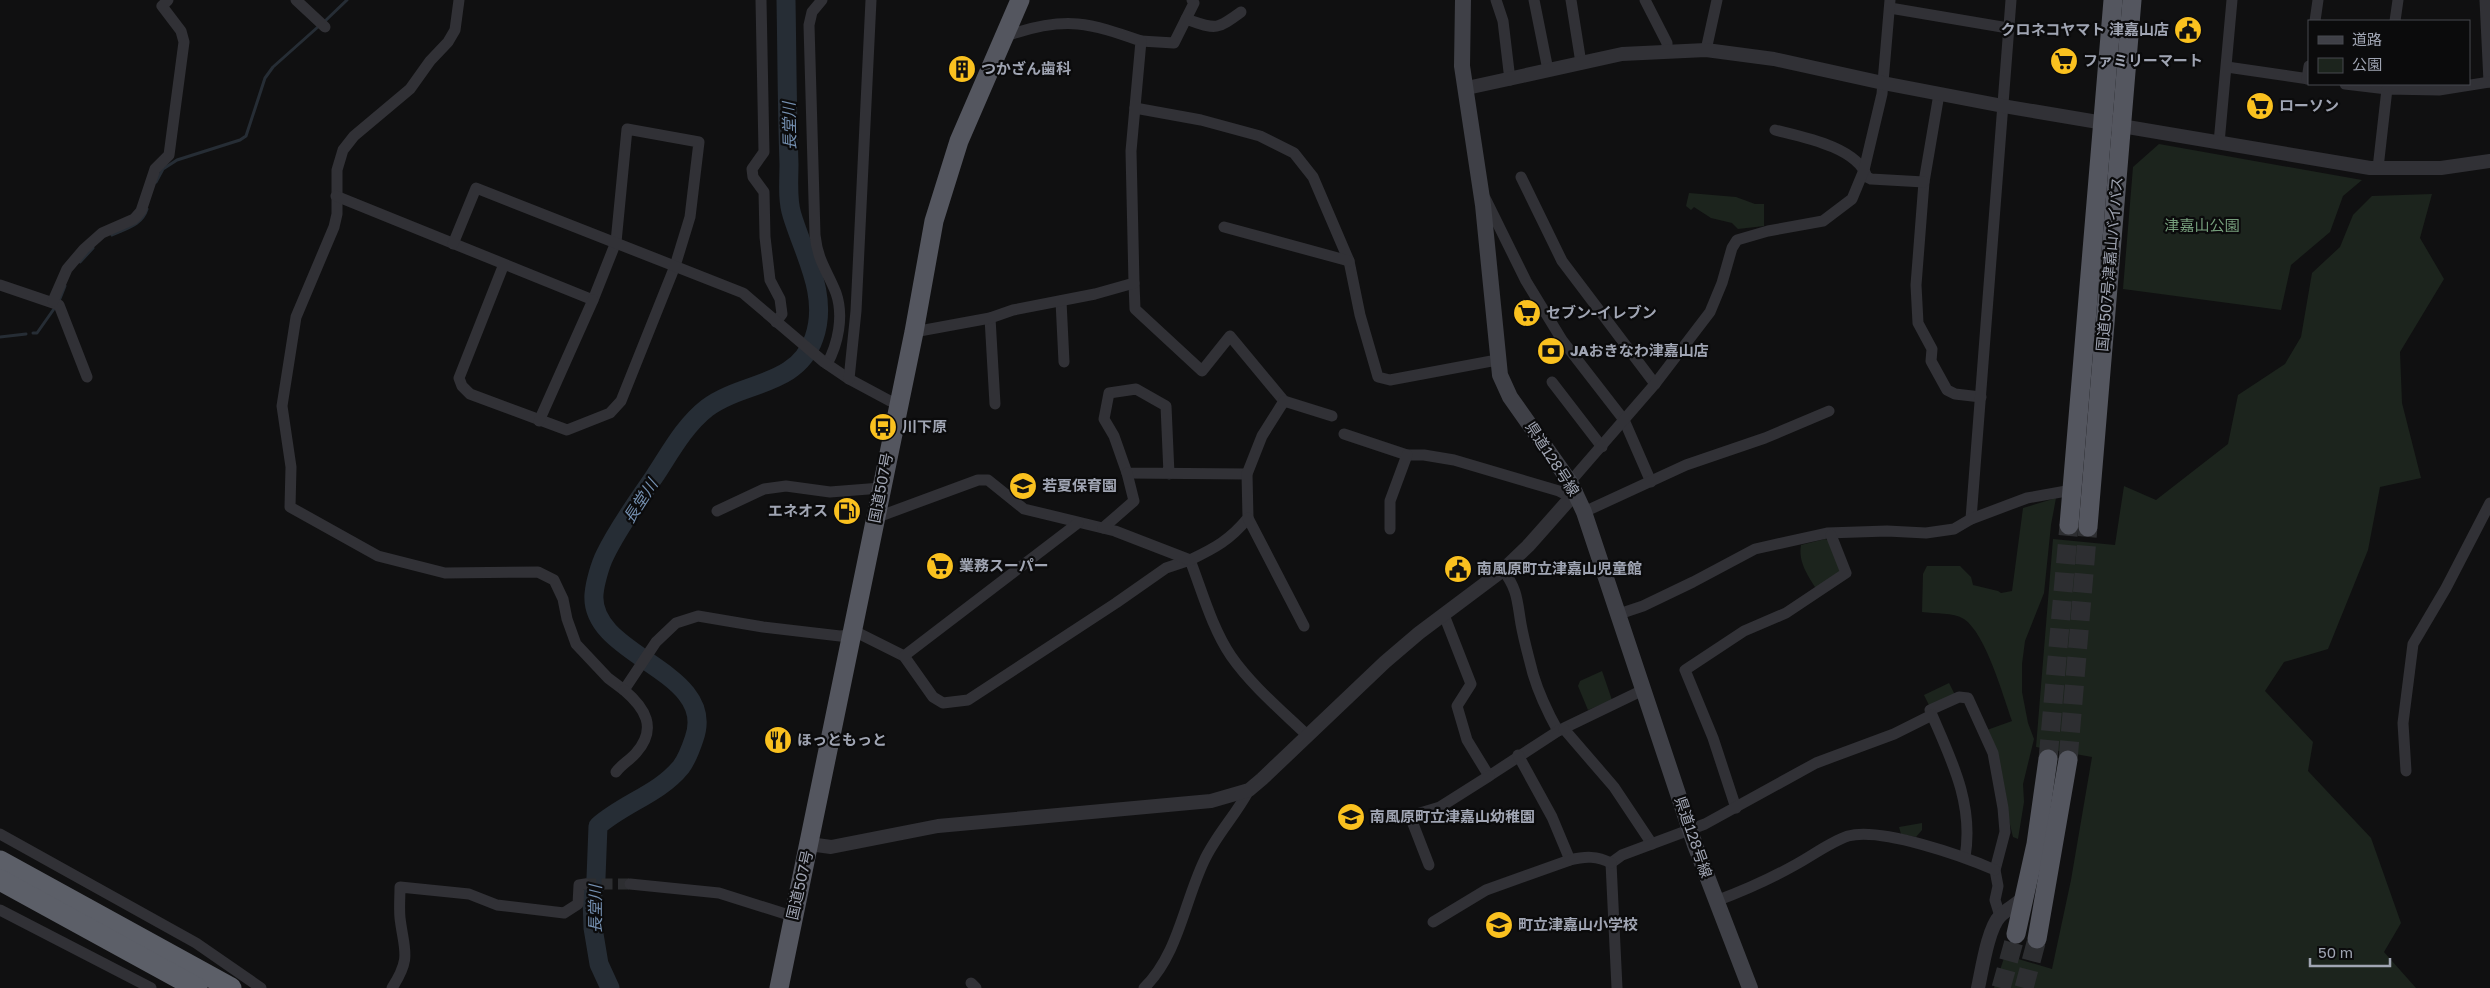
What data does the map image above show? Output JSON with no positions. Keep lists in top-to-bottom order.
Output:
{
  "streets": {
    "highway": ["国道507号津嘉山バイパス", "国道507号"],
    "main road": ["県道128号線"]
  },
  "water": ["長堂川"],
  "parks": ["津嘉山公園"],
  "places": {
    "public building": ["クロネコヤマト 津嘉山店", "南風原町立津嘉山児童館"],
    "supermarket": [
      "ファミリーマート",
      "ローソン",
      "セブン-イレブン",
      "業務スーパー"
    ],
    "building": ["つかざん歯科"],
    "bank": ["JAおきなわ津嘉山店"],
    "bus stop": ["川下原"],
    "school or university": ["若夏保育園", "南風原町立津嘉山幼稚園", "町立津嘉山小学校"],
    "fuel station": ["エネオス"],
    "restaurant": ["ほっともっと"]
  },
  "legend": ["道路", "公園"],
  "scale_bar": "50 m"
}
